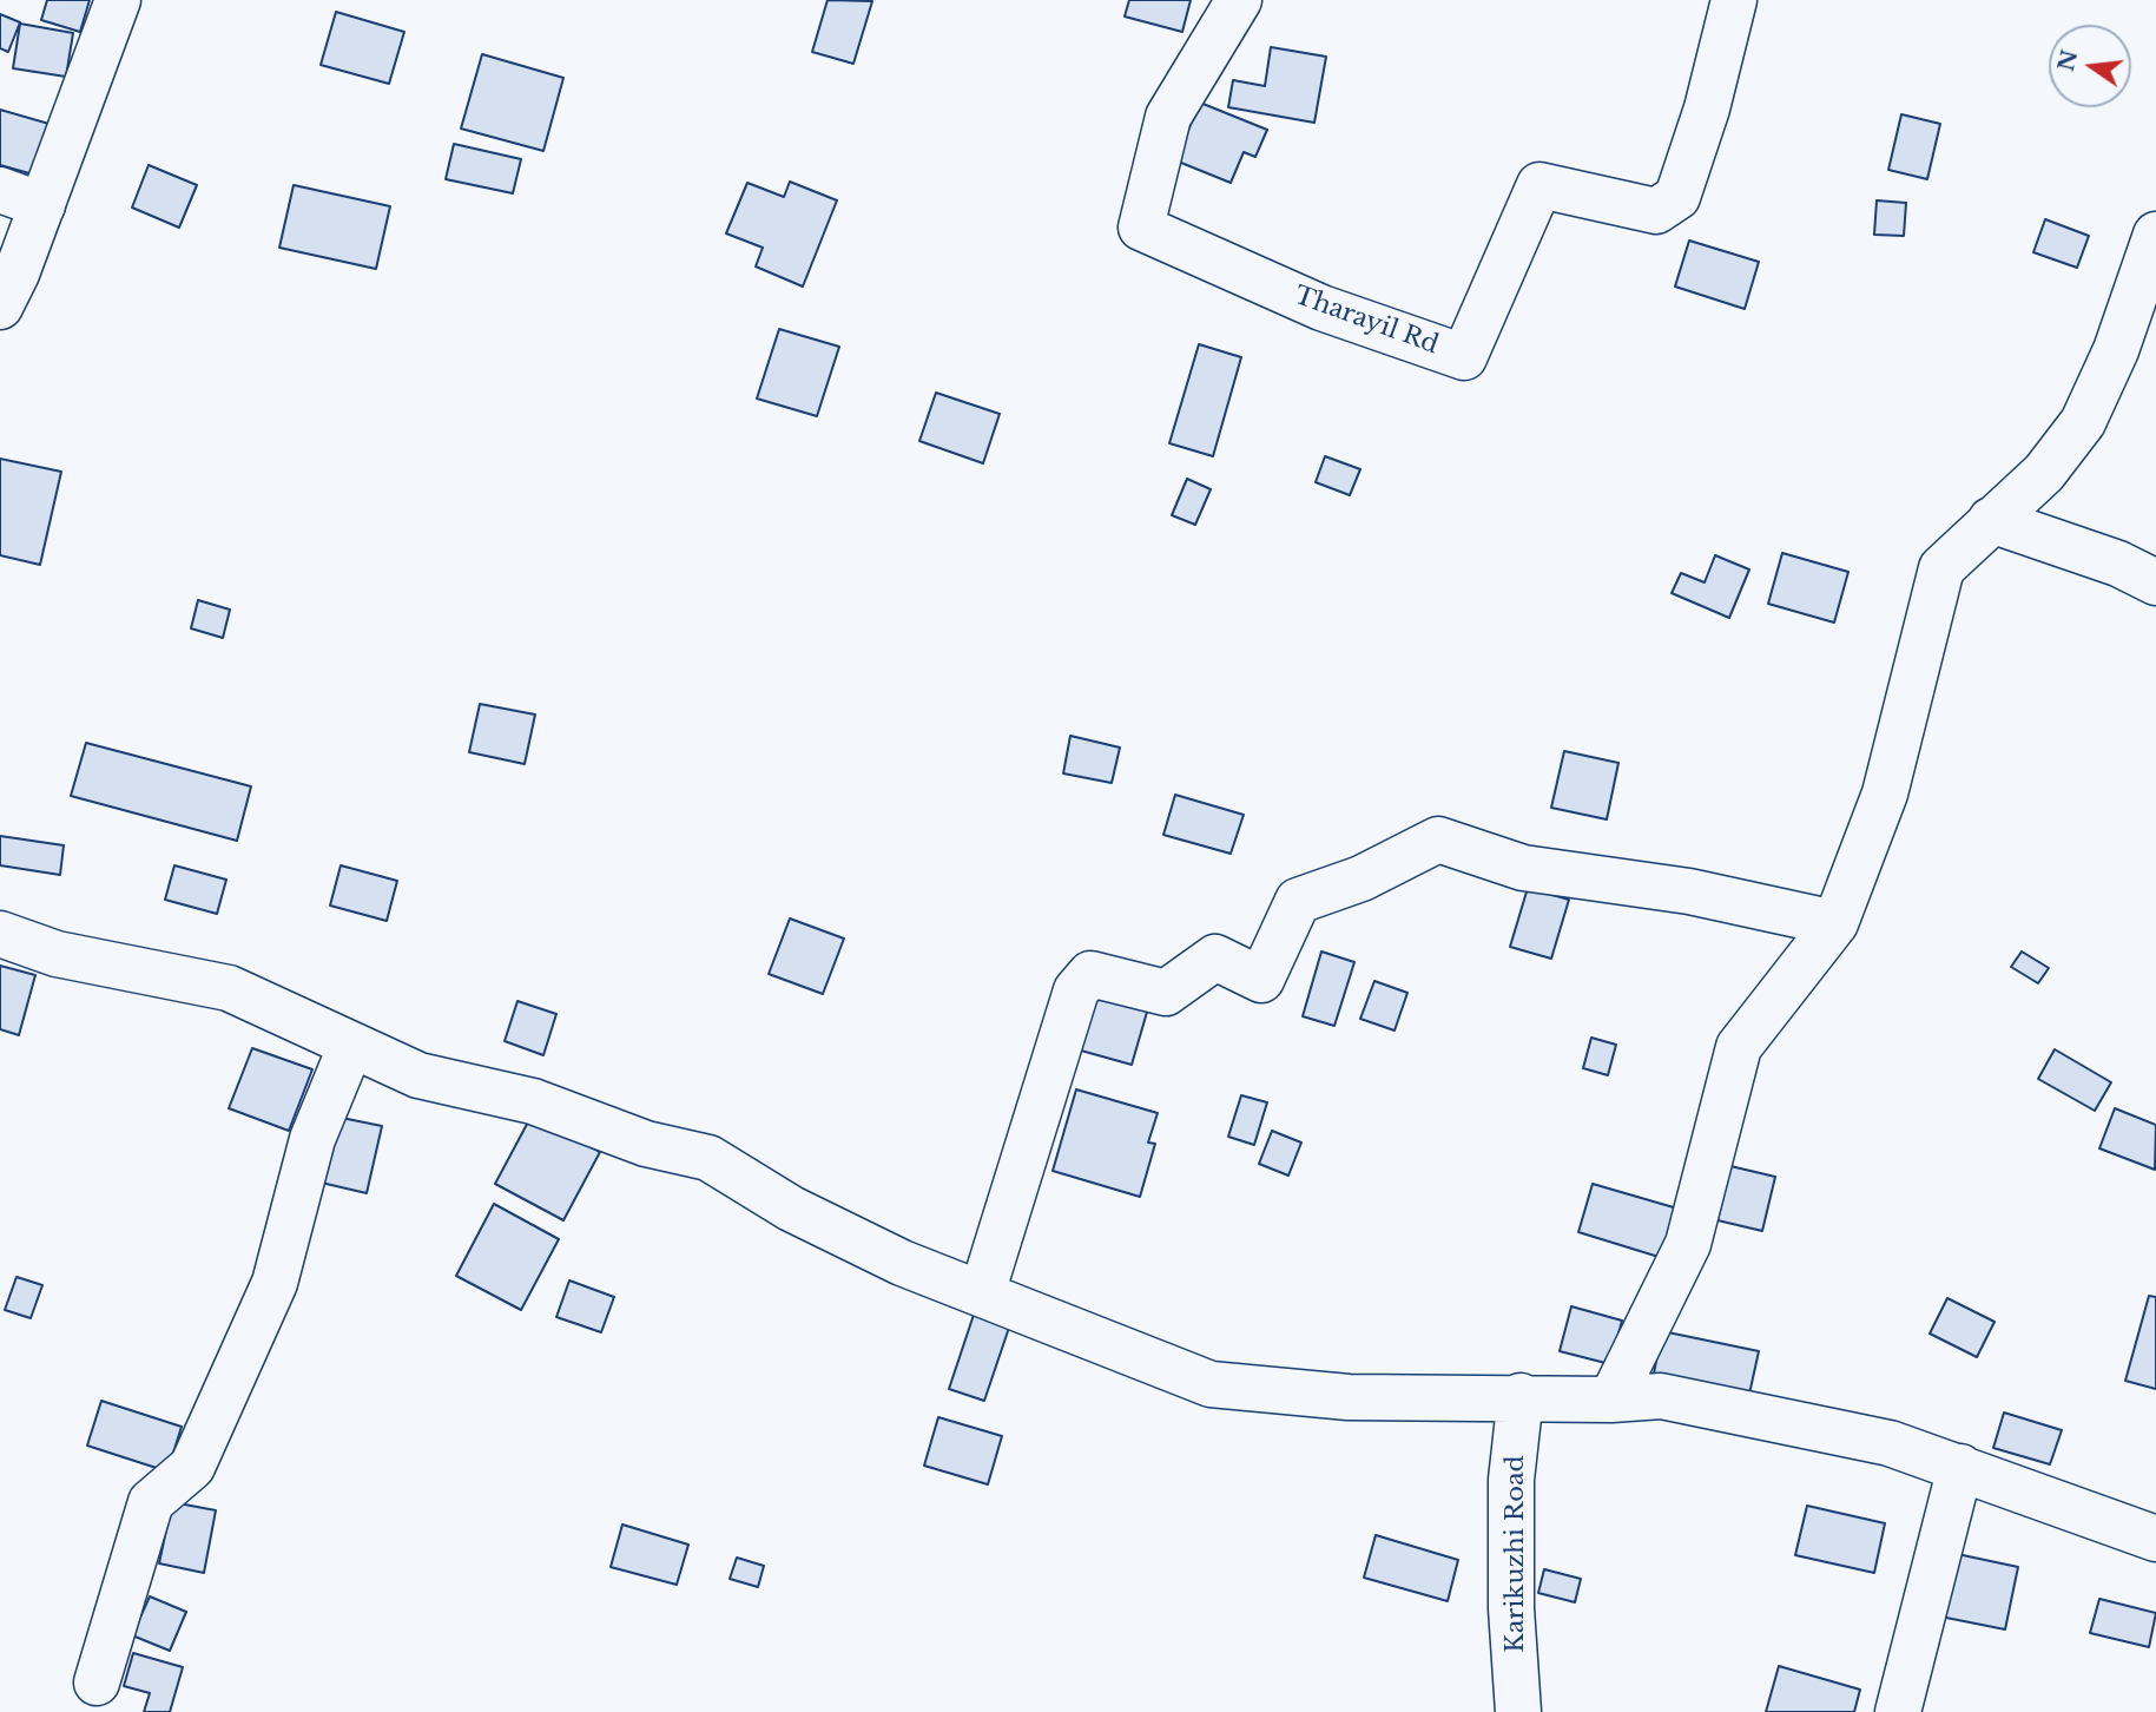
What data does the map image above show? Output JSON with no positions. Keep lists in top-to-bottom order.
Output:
{
  "streets": {
    "street": ["Tharayil Rd", "Karikuzhi Road"]
  },
  "north": "left"
}
